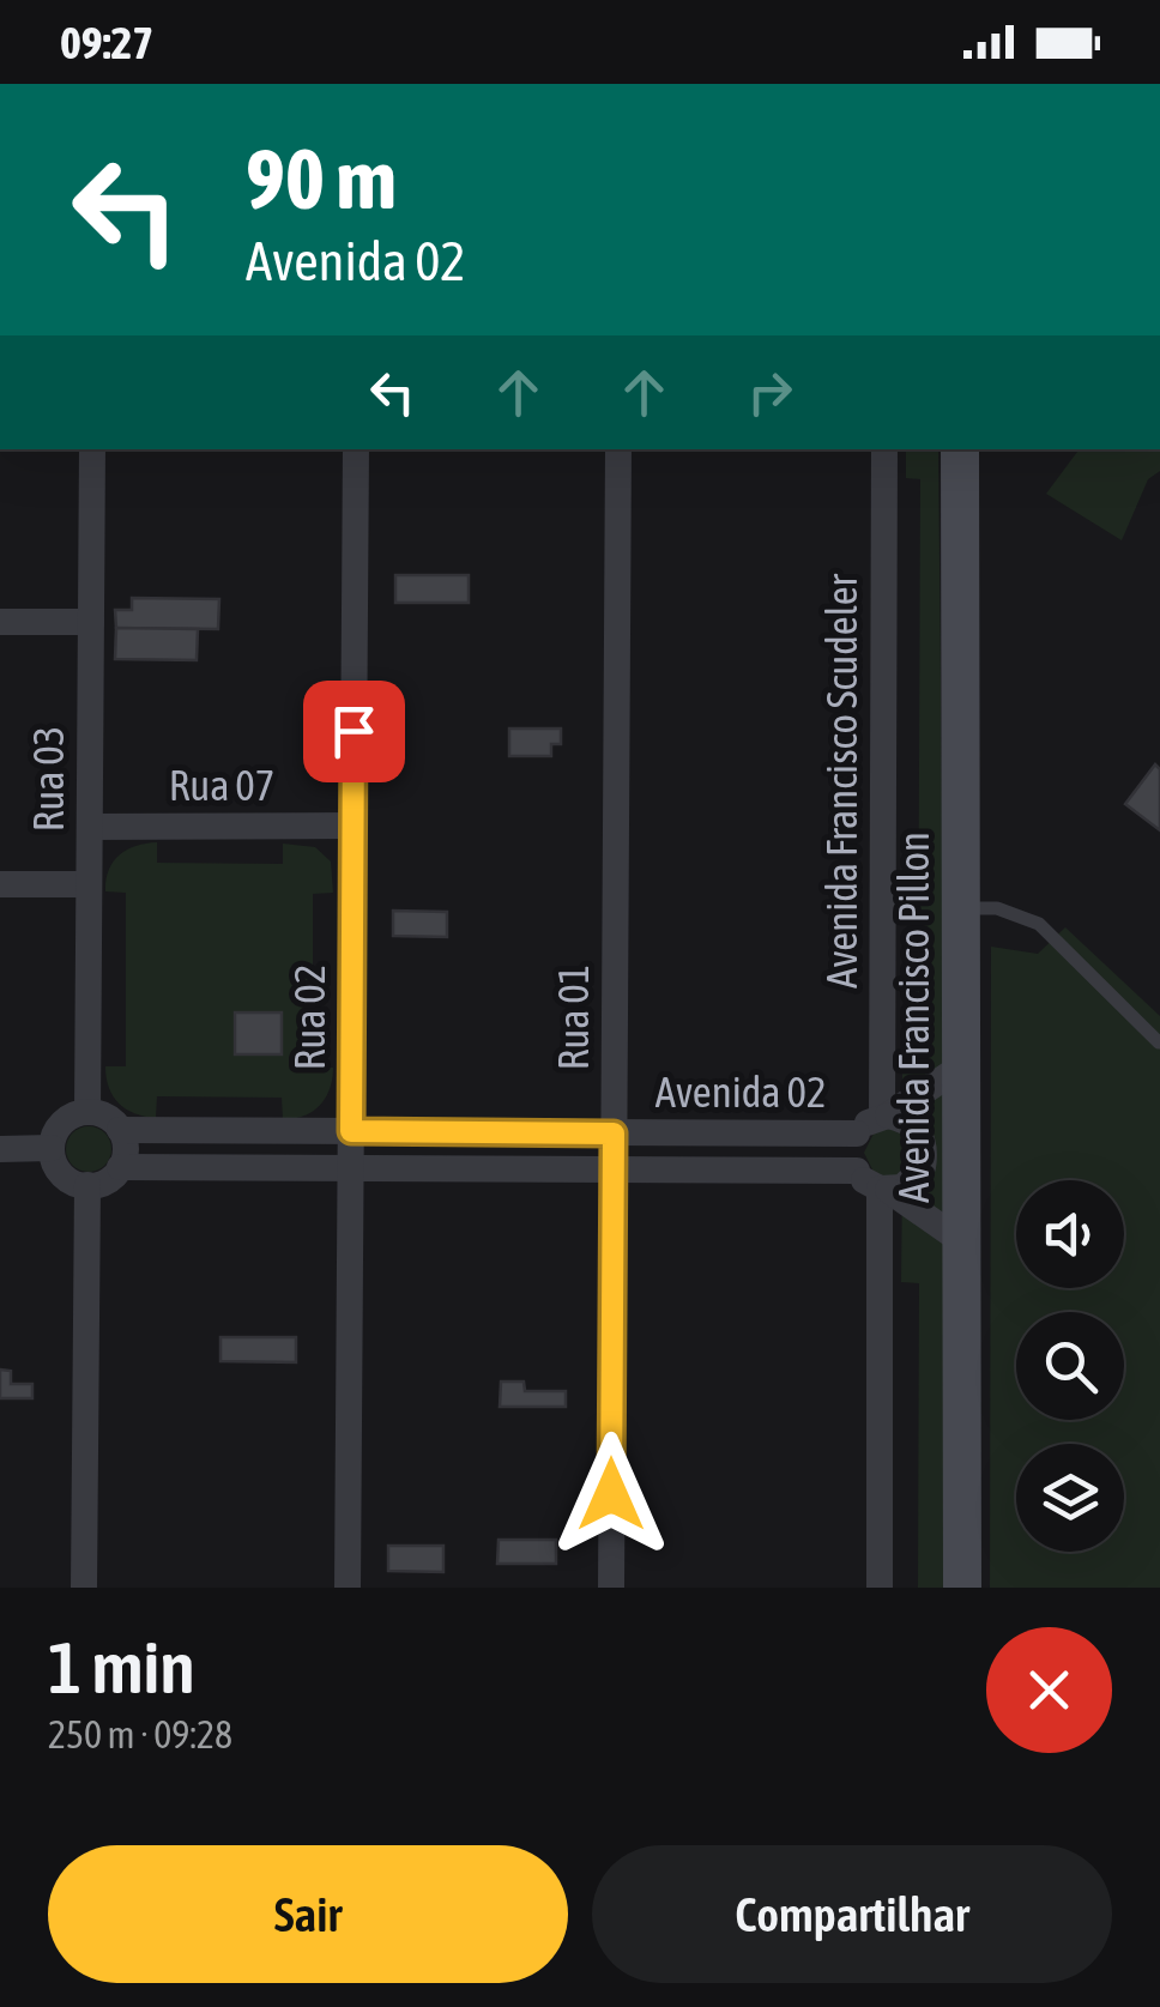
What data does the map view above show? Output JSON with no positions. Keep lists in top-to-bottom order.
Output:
{
  "streets": {
    "main road": ["Avenida Francisco Pillon"],
    "street": [
      "Rua 03",
      "Avenida Francisco Scudeler",
      "Rua 07",
      "Rua 02",
      "Rua 01",
      "Avenida 02"
    ]
  },
  "crossings": [
    ["Rua 03", "Rua 07"],
    ["Rua 03", "Avenida 02"],
    ["Avenida Francisco Scudeler", "Avenida 02"],
    ["Rua 07", "Rua 02"],
    ["Rua 02", "Avenida 02"],
    ["Rua 01", "Avenida 02"],
    ["Avenida Francisco Pillon", "Avenida 02"]
  ],
  "page": {
    "status": "09:27",
    "turn": ["90 m", "Avenida 02"],
    "heading": ["1 min", "250 m · 09:28"],
    "buttons": ["Sair", "Compartilhar"]
  }
}
